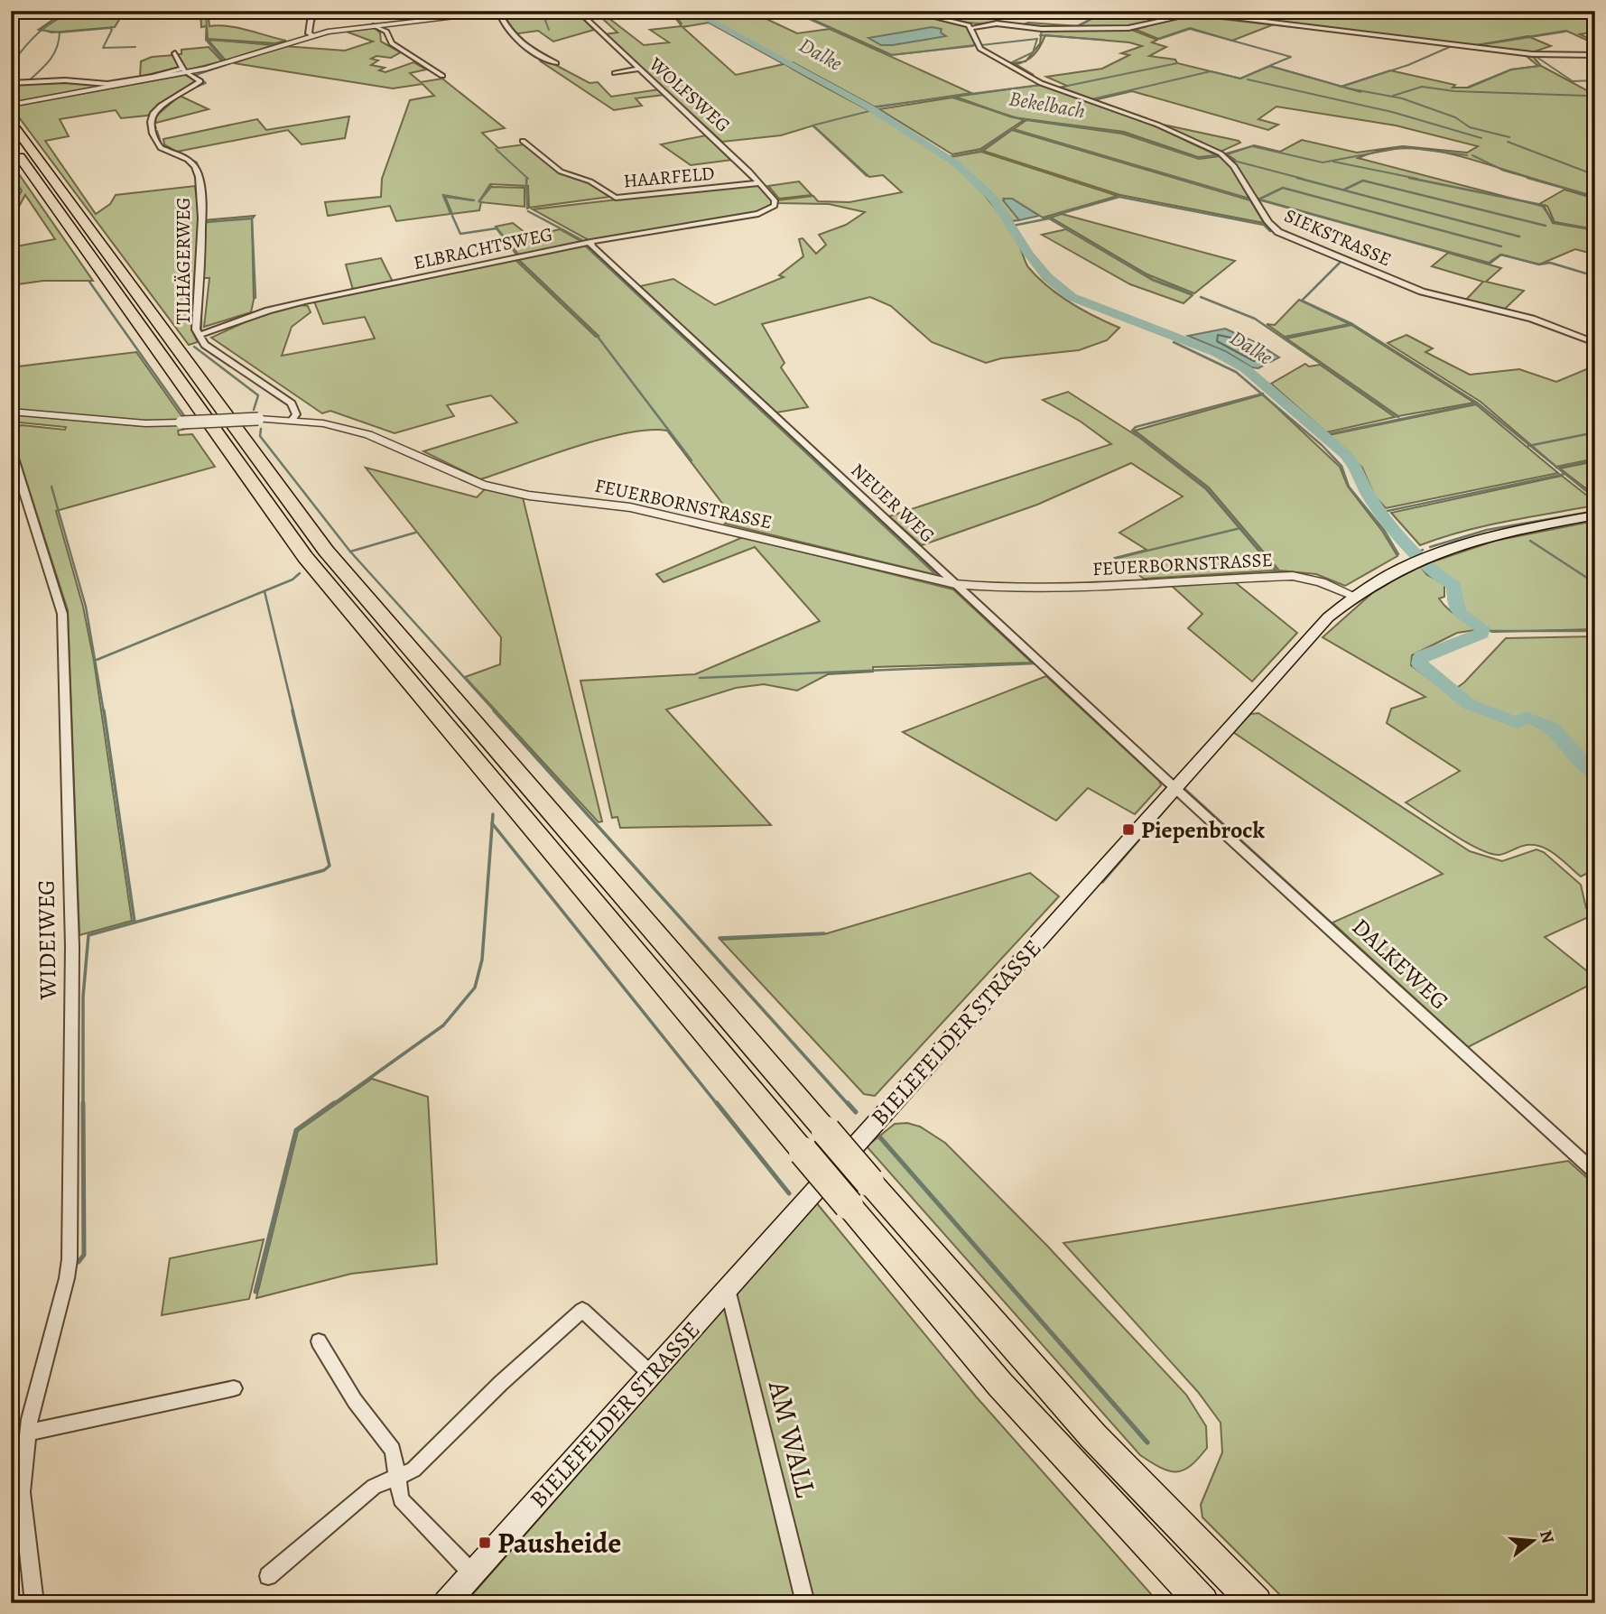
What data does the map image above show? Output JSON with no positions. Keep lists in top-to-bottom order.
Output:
{
  "streets": {
    "main road": ["BIELEFELDER STRASSE"],
    "street": [
      "WOLFSWEG",
      "HAARFELD",
      "SIEKSTRASSE",
      "ELBRACHTSWEG",
      "TILHÄGERWEG",
      "NEUER WEG",
      "FEUERBORNSTRASSE",
      "WIDEIWEG",
      "DALKEWEG",
      "AM WALL"
    ]
  },
  "crossings": [
    ["WOLFSWEG", "HAARFELD"],
    ["WOLFSWEG", "ELBRACHTSWEG"],
    ["ELBRACHTSWEG", "TILHÄGERWEG"],
    ["ELBRACHTSWEG", "NEUER WEG"],
    ["TILHÄGERWEG", "FEUERBORNSTRASSE"],
    ["NEUER WEG", "FEUERBORNSTRASSE"],
    ["NEUER WEG", "DALKEWEG"],
    ["NEUER WEG", "BIELEFELDER STRASSE"],
    ["FEUERBORNSTRASSE", "BIELEFELDER STRASSE"],
    ["DALKEWEG", "BIELEFELDER STRASSE"],
    ["BIELEFELDER STRASSE", "AM WALL"]
  ],
  "water": ["Dalke", "Bekelbach"],
  "places": {
    "transit": ["Piepenbrock", "Pausheide"]
  },
  "north": "right"
}
